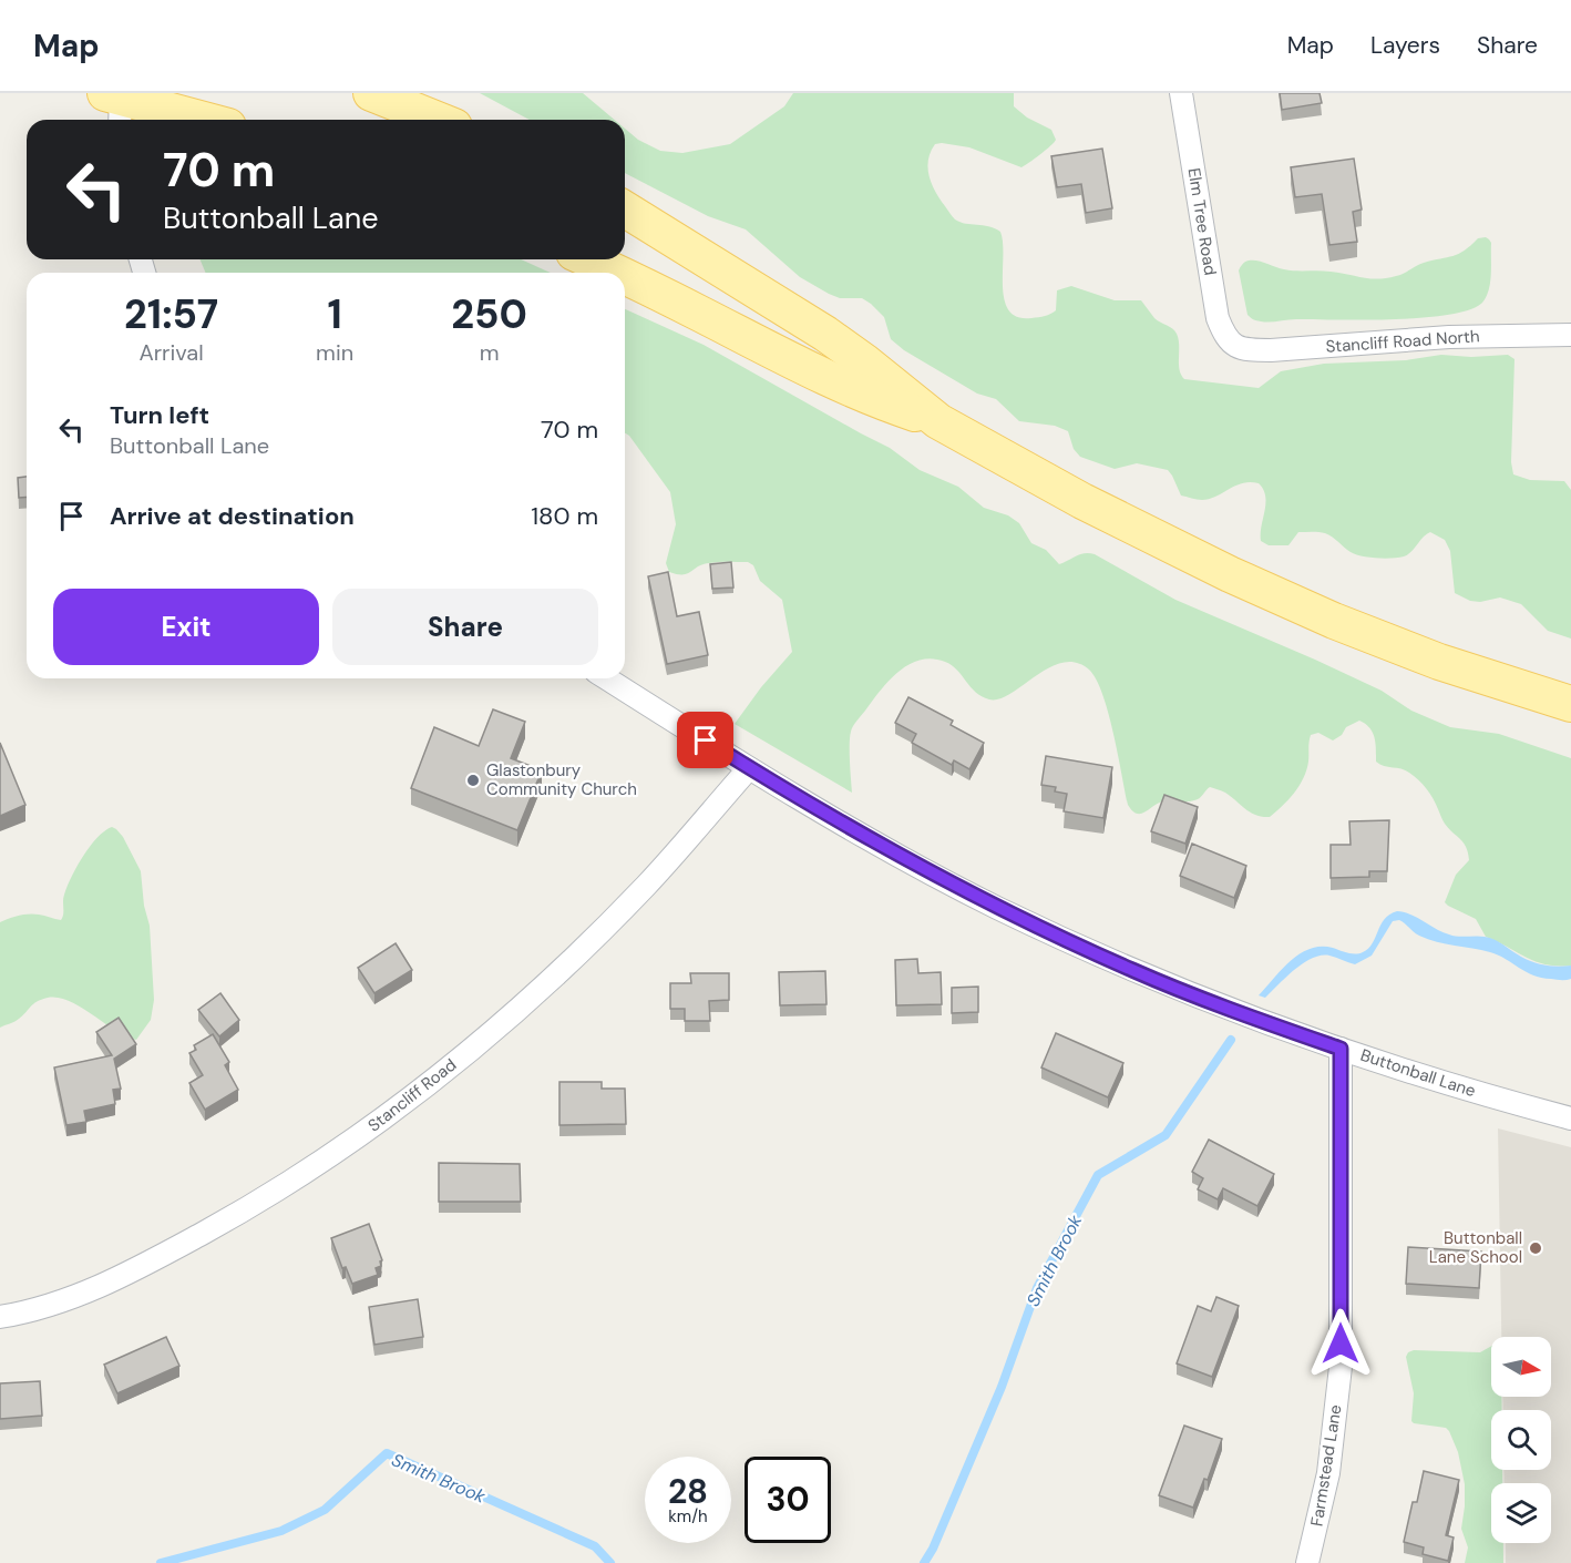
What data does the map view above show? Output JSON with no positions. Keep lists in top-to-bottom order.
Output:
{
  "streets": {
    "street": [
      "Elm Tree Road",
      "Stancliff Road North",
      "Buttonball Lane",
      "Stancliff Road",
      "Farmstead Lane"
    ]
  },
  "crossings": [
    ["Elm Tree Road", "Stancliff Road North"],
    ["Buttonball Lane", "Stancliff Road"],
    ["Buttonball Lane", "Farmstead Lane"]
  ],
  "water": ["Smith Brook"],
  "places": ["Glastonbury Community Church", "Buttonball Lane School"],
  "north": "right",
  "page": {
    "header": "Map",
    "nav": ["Map", "Layers", "Share"],
    "turn": ["70 m", "Buttonball Lane"],
    "eta": [
      "21:57",
      "Arrival",
      "1",
      "min",
      "250",
      "m"
    ],
    "list": [
      {
        "name": "Turn left",
        "note": "Buttonball Lane",
        "value": "70 m"
      },
      {
        "name": "Arrive at destination",
        "value": "180 m"
      }
    ],
    "buttons": ["Exit", "Share"],
    "speed": "28 km/h",
    "limit": "30"
  }
}
